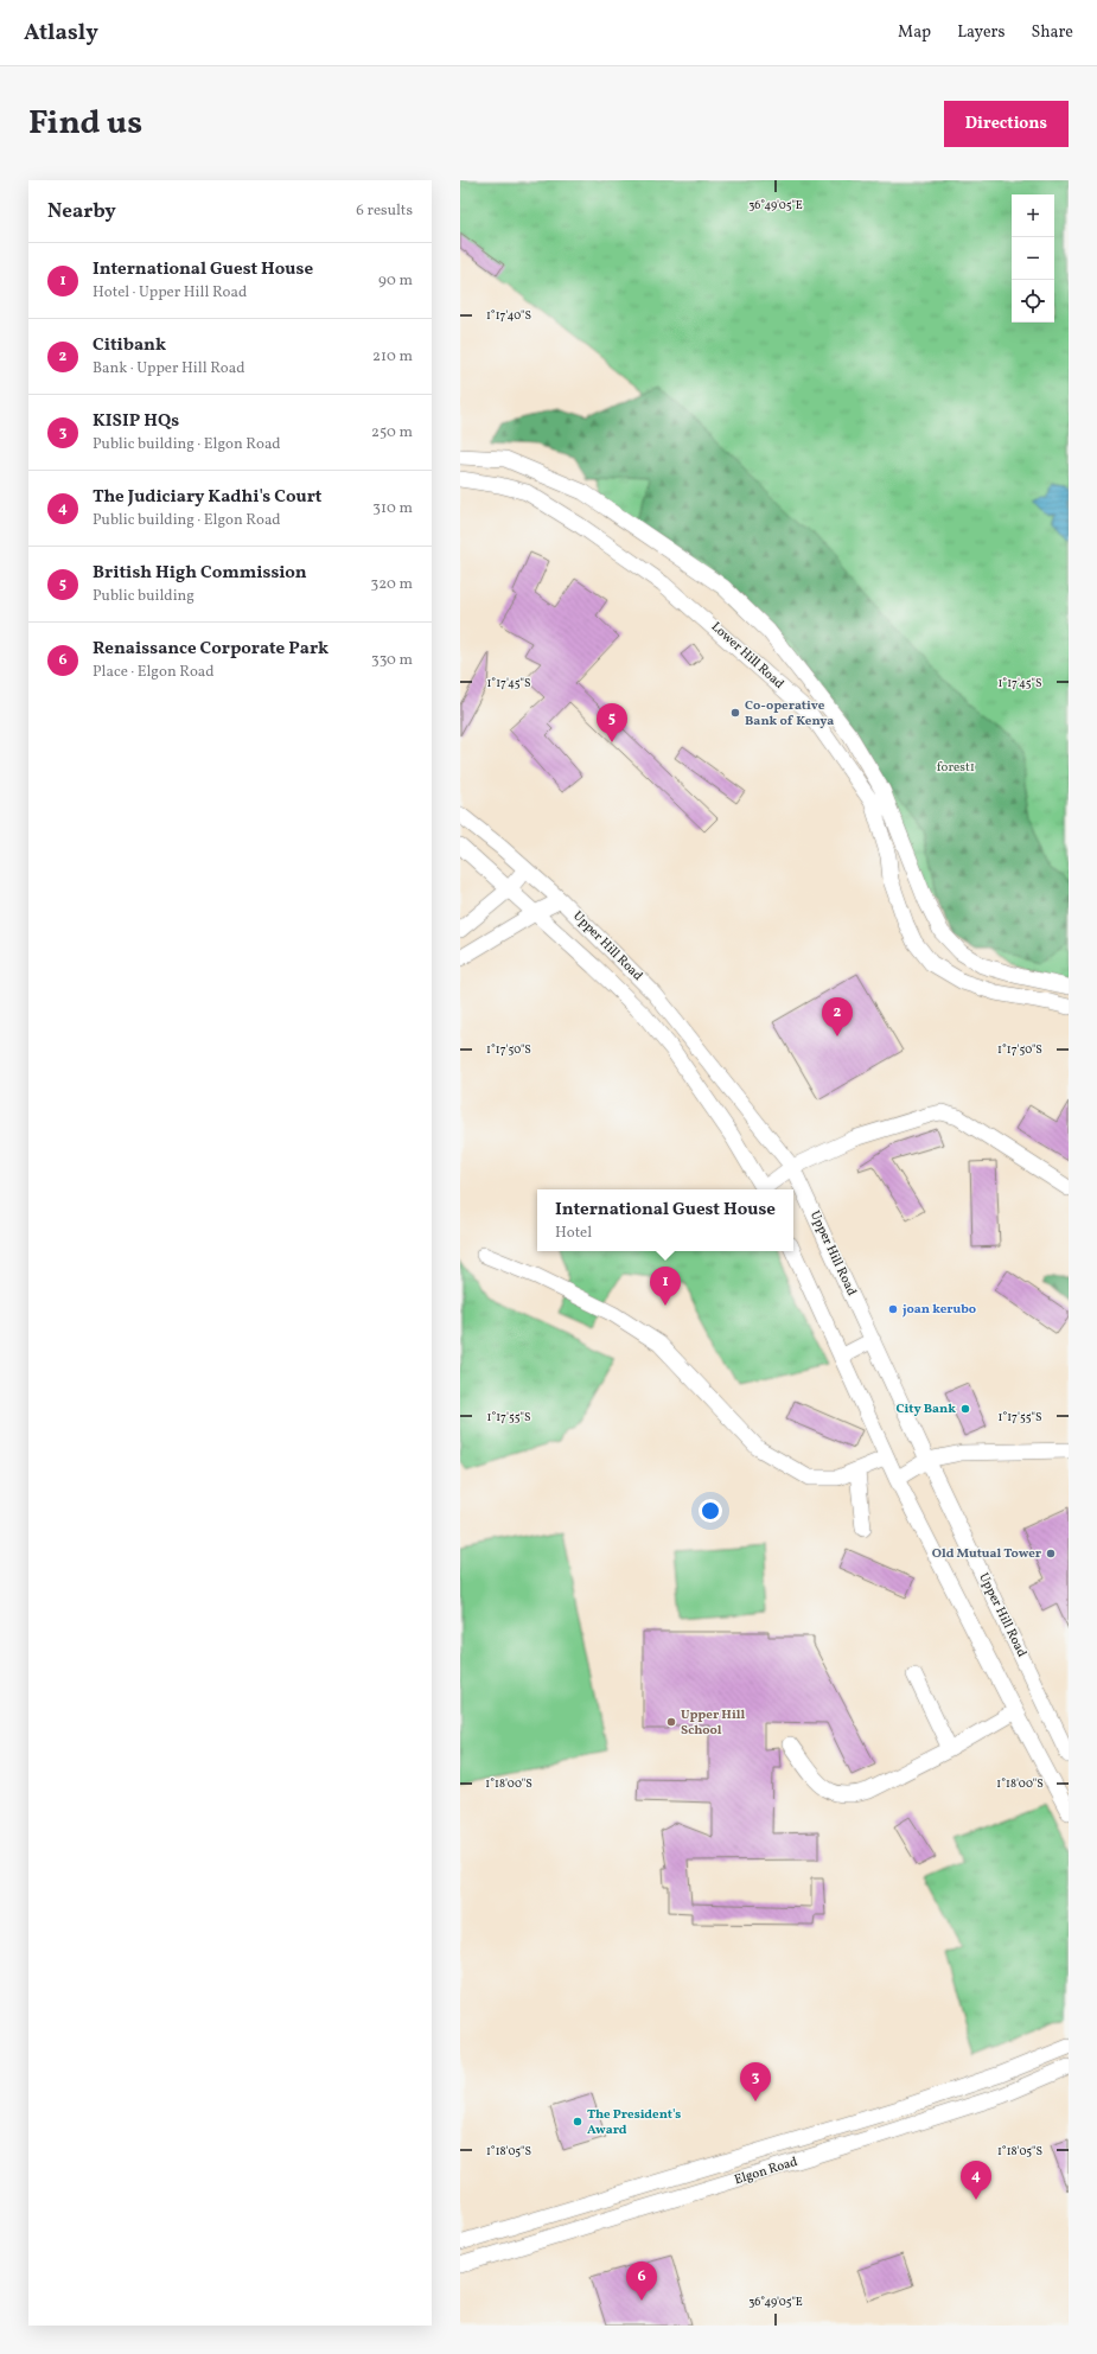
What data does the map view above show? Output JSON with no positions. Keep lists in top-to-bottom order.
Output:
{
  "streets": {
    "street": ["Lower Hill Road", "Upper Hill Road", "Elgon Road"]
  },
  "parks": ["forest1"],
  "places": [
    "Co-operative Bank of Kenya",
    "joan kerubo",
    "City Bank",
    "Old Mutual Tower",
    "Upper Hill School",
    "The President's Award"
  ],
  "page": {
    "header": "Atlasly",
    "nav": ["Map", "Layers", "Share"],
    "title": "Find us",
    "buttons": "Directions",
    "heading": ["Nearby", "6 results"],
    "map_buttons": ["+", "−"],
    "list": [
      {
        "mark": "1",
        "name": "International Guest House",
        "note": "Hotel · Upper Hill Road",
        "value": "90 m"
      },
      {
        "mark": "2",
        "name": "Citibank",
        "note": "Bank · Upper Hill Road",
        "value": "210 m"
      },
      {
        "mark": "3",
        "name": "KISIP HQs",
        "note": "Public building · Elgon Road",
        "value": "250 m"
      },
      {
        "mark": "4",
        "name": "The Judiciary Kadhi's Court",
        "note": "Public building · Elgon Road",
        "value": "310 m"
      },
      {
        "mark": "5",
        "name": "British High Commission",
        "note": "Public building",
        "value": "320 m"
      },
      {
        "mark": "6",
        "name": "Renaissance Corporate Park",
        "note": "Place · Elgon Road",
        "value": "330 m"
      }
    ],
    "pins": [
      "5",
      "2",
      "1",
      "3",
      "4",
      "6"
    ],
    "popup": ["International Guest House", "Hotel"]
  },
  "coordinates": [
    "36°49'05\"E",
    "1°17'40\"S",
    "1°17'45\"S",
    "1°17'50\"S",
    "1°17'55\"S",
    "1°18'00\"S",
    "1°18'05\"S"
  ]
}
